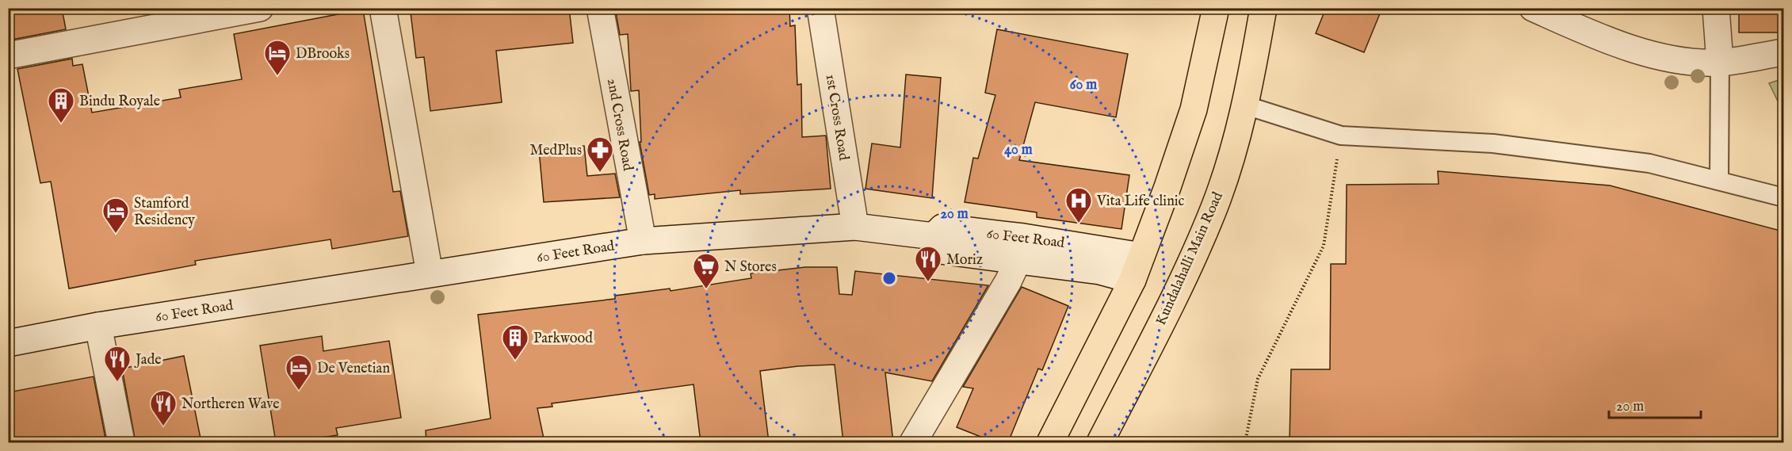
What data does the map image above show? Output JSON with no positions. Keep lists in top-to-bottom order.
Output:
{
  "streets": {
    "main road": ["Kundalahalli Main Road"],
    "street": ["1st Cross Road", "2nd Cross Road", "60 Feet Road"]
  },
  "crossings": [
    ["1st Cross Road", "60 Feet Road"],
    ["2nd Cross Road", "60 Feet Road"]
  ],
  "places": {
    "hotel": ["DBrooks", "Stamford Residency", "De Venetian"],
    "building": ["Bindu Royale", "Parkwood"],
    "pharmacy": ["MedPlus"],
    "hospital": ["Vita Life clinic"],
    "restaurant": ["Moriz", "Jade", "Northeren Wave"],
    "supermarket": ["N Stores"]
  },
  "scale_bar": "20 m",
  "rings": ["60 m", "40 m", "20 m"]
}
